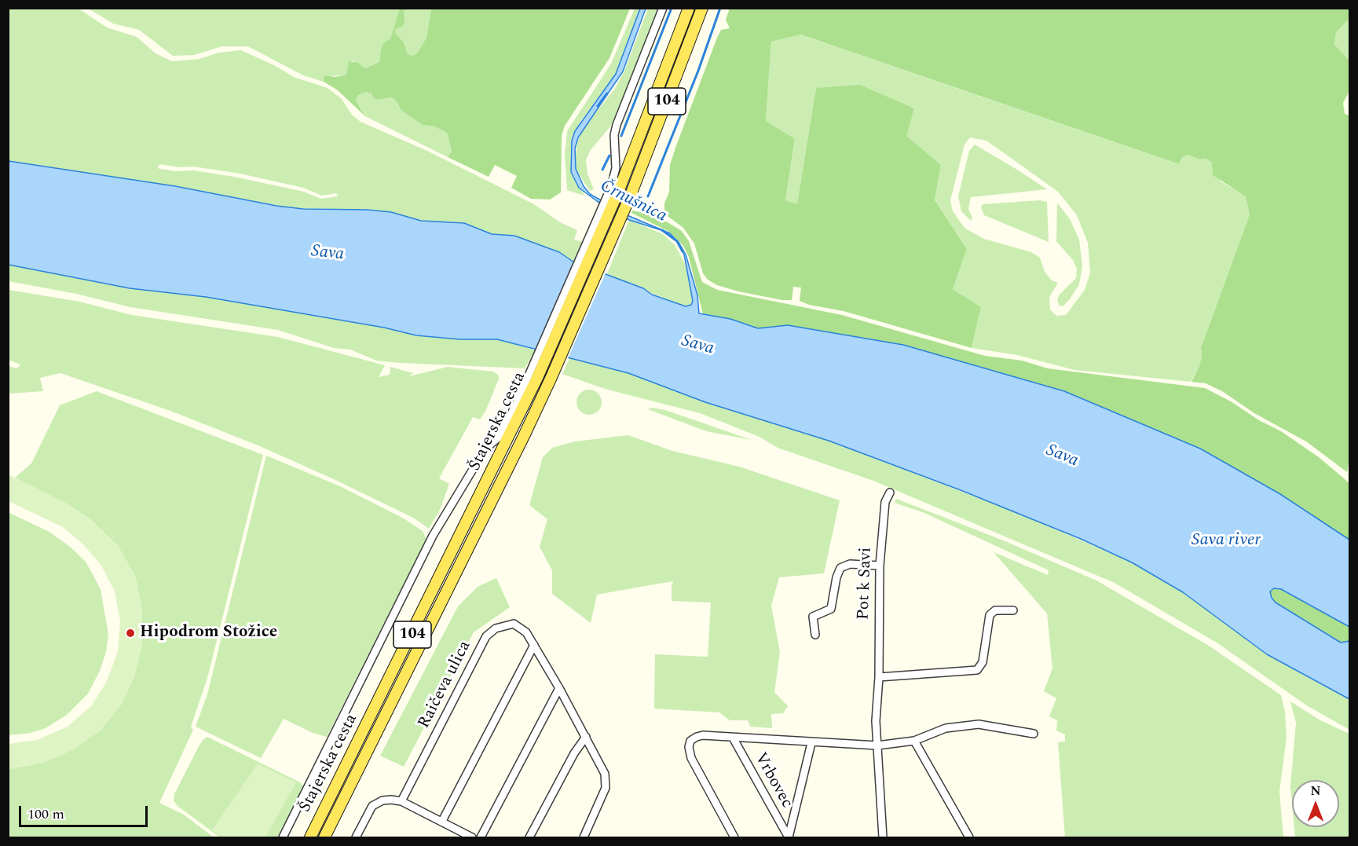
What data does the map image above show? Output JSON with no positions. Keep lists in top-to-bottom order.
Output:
{
  "streets": {
    "main road": ["104", "Štajerska cesta"],
    "street": ["Pot k Savi", "Raičeva ulica", "Vrbovec"]
  },
  "water": ["Črnušnica", "Sava", "Sava river"],
  "places": ["Hipodrom Stožice"],
  "scale_bar": "100 m",
  "north": "top"
}
